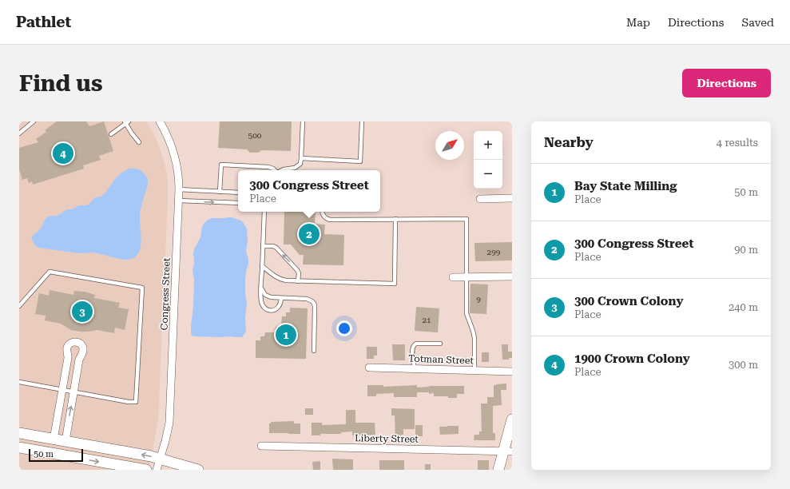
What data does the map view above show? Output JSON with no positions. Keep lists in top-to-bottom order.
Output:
{
  "streets": {
    "street": ["Congress Street", "Totman Street", "Liberty Street"]
  },
  "house_numbers": [
    "500",
    "299",
    "9",
    "21"
  ],
  "scale_bar": "50 m",
  "north": "top right",
  "page": {
    "header": "Pathlet",
    "nav": ["Map", "Directions", "Saved"],
    "buttons": "Directions",
    "title": "Find us",
    "heading": ["Nearby", "4 results"],
    "map_buttons": ["+", "−"],
    "pins": [
      "4",
      "2",
      "3",
      "1"
    ],
    "list": [
      {
        "mark": "1",
        "name": "Bay State Milling",
        "note": "Place",
        "value": "50 m"
      },
      {
        "mark": "2",
        "name": "300 Congress Street",
        "note": "Place",
        "value": "90 m"
      },
      {
        "mark": "3",
        "name": "300 Crown Colony",
        "note": "Place",
        "value": "240 m"
      },
      {
        "mark": "4",
        "name": "1900 Crown Colony",
        "note": "Place",
        "value": "300 m"
      }
    ],
    "popup": ["300 Congress Street", "Place"],
    "scale": "50 m"
  }
}
